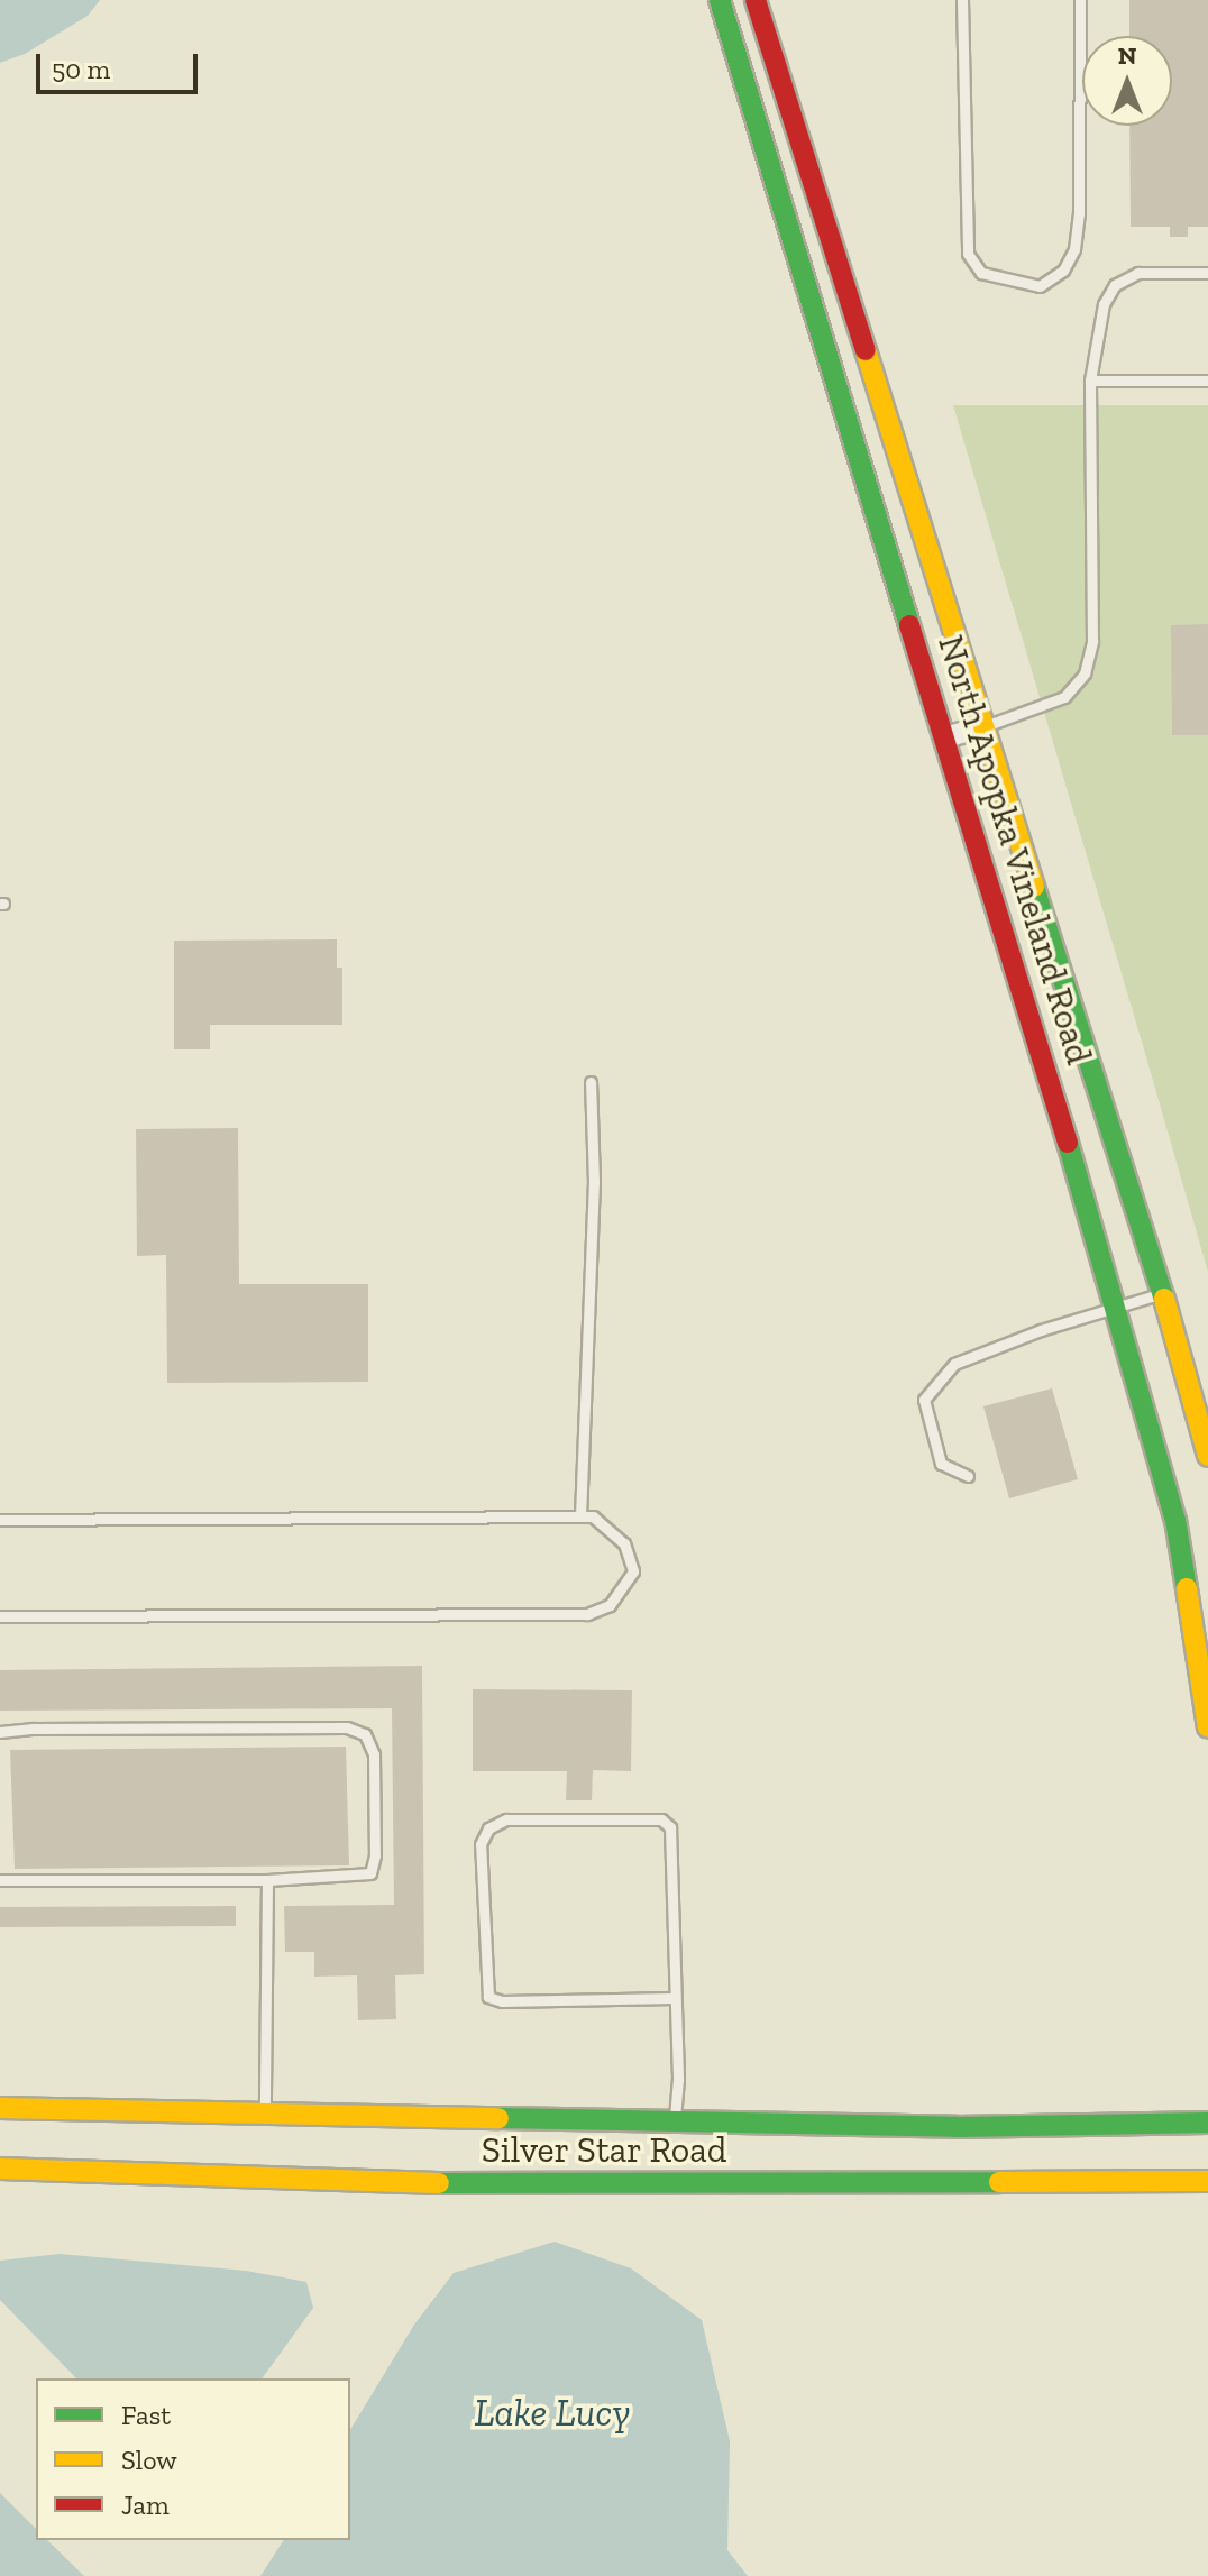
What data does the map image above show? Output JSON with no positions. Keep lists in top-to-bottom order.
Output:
{
  "streets": {
    "main road": ["North Apopka Vineland Road", "Silver Star Road"]
  },
  "water": ["Lake Lucy"],
  "legend": ["Fast", "Slow", "Jam"],
  "scale_bar": "50 m",
  "north": "top"
}
